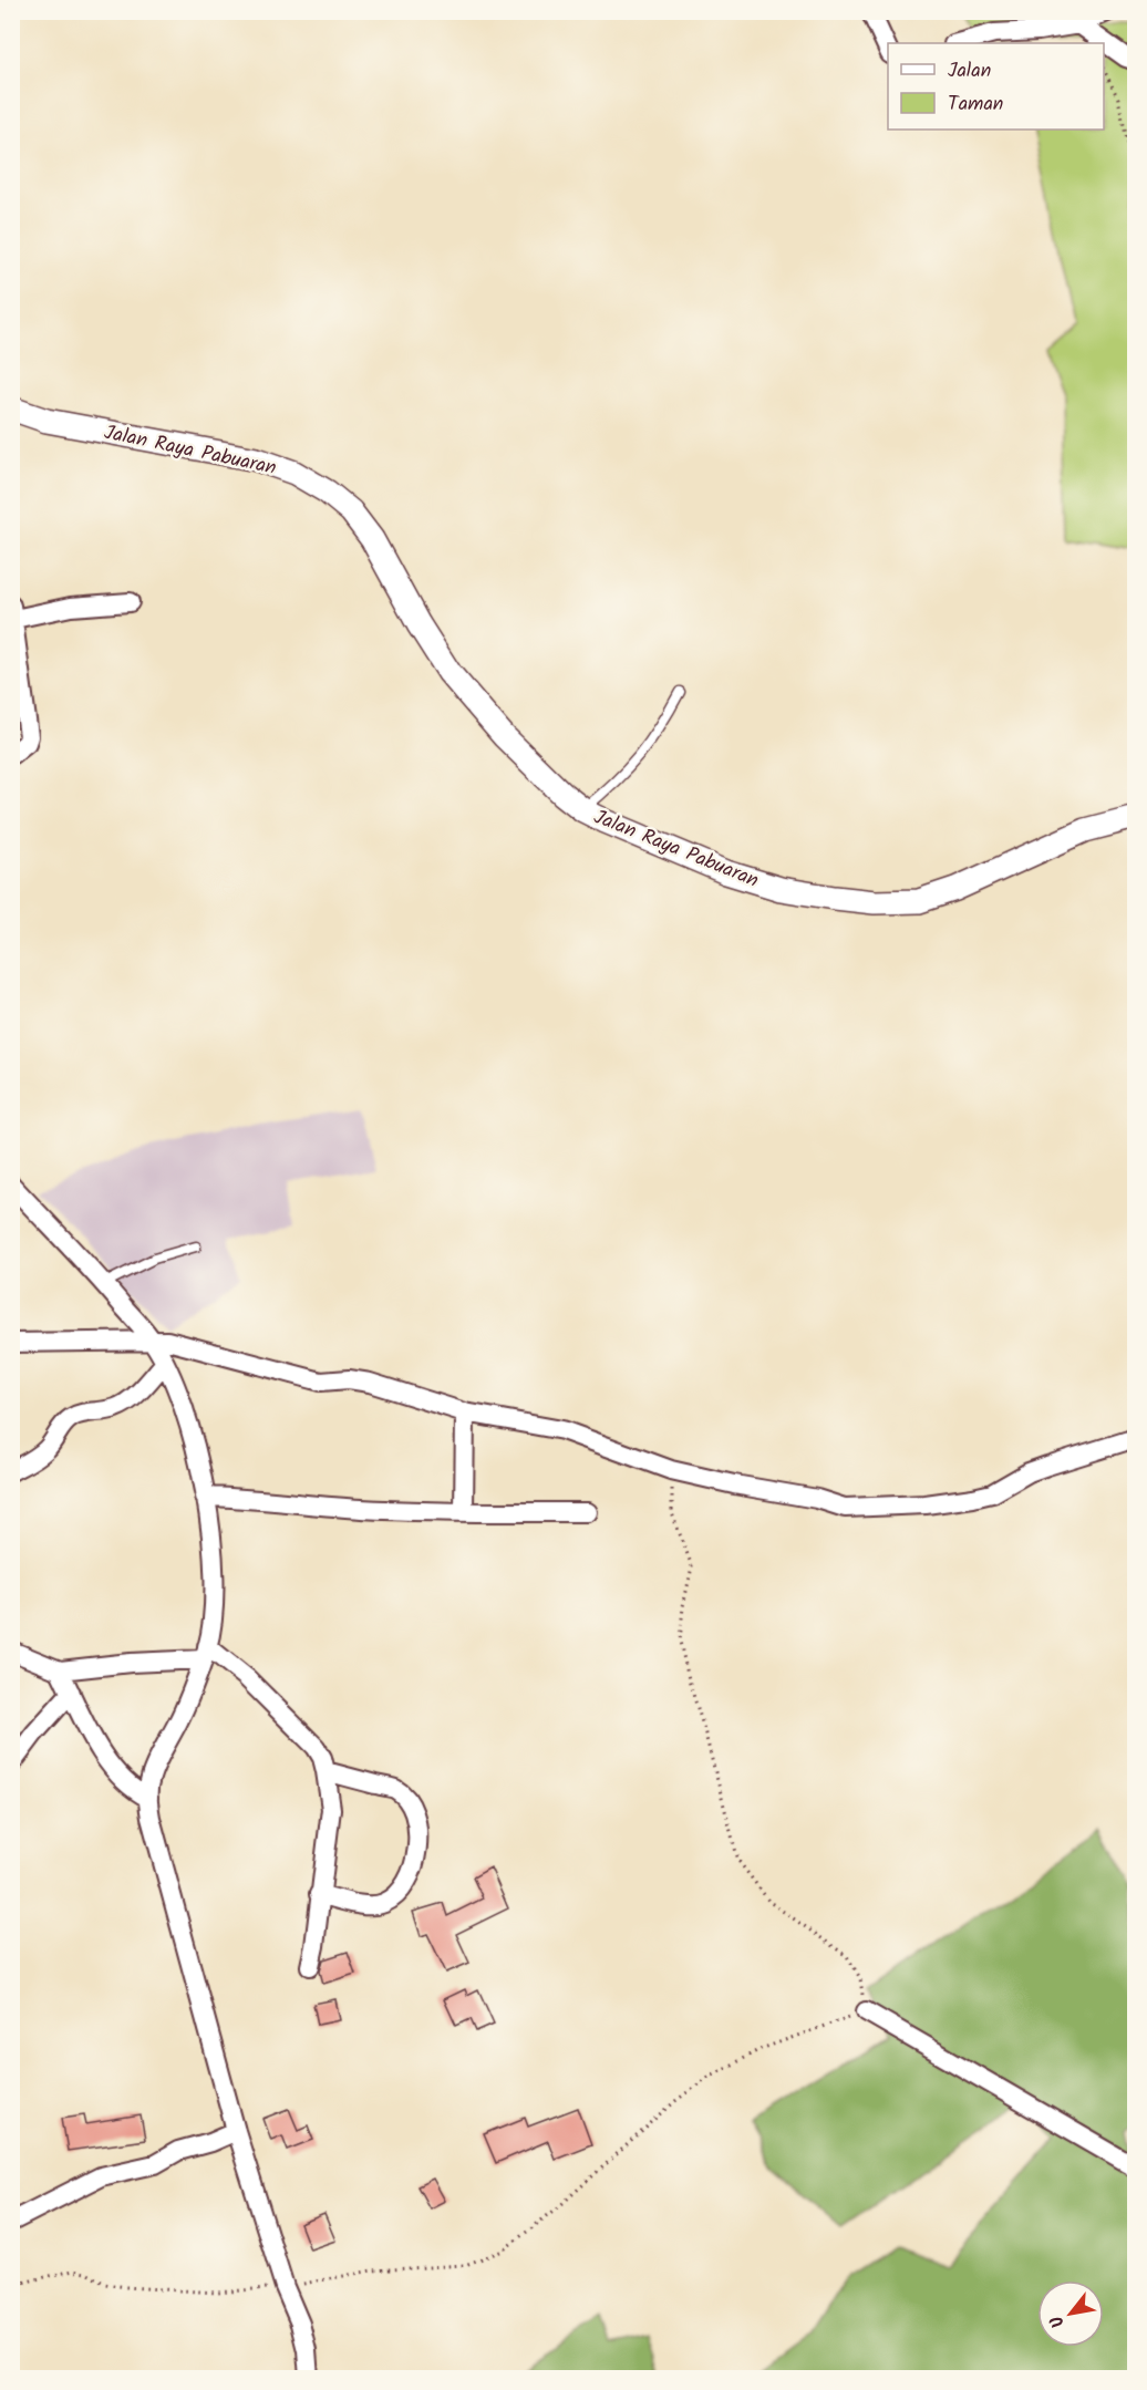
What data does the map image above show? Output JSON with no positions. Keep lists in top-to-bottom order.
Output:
{
  "streets": {
    "street": ["Jalan Raya Pabuaran"]
  },
  "legend": ["Jalan", "Taman"],
  "north": "bottom left"
}
